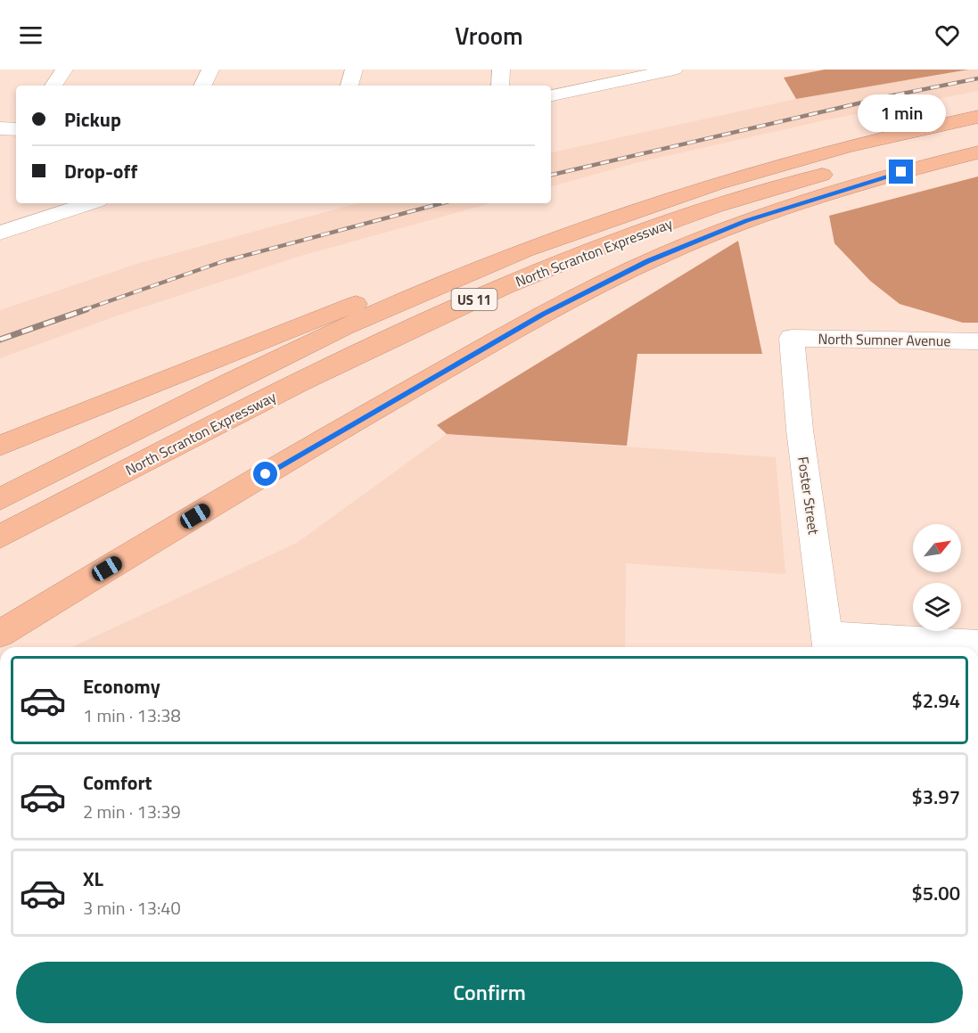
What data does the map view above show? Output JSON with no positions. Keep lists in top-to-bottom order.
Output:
{
  "streets": {
    "highway": ["North Scranton Expressway", "US 11"],
    "street": ["North Sumner Avenue", "Foster Street"]
  },
  "crossings": [
    ["North Sumner Avenue", "Foster Street"]
  ],
  "north": "top right",
  "page": {
    "header": "Vroom",
    "banner": ["Pickup", "Drop-off"],
    "bubble": "1 min",
    "list": [
      {
        "name": "Economy",
        "note": "1 min · 13:38",
        "value": "$2.94"
      },
      {
        "name": "Comfort",
        "note": "2 min · 13:39",
        "value": "$3.97"
      },
      {
        "name": "XL",
        "note": "3 min · 13:40",
        "value": "$5.00"
      }
    ],
    "buttons": "Confirm"
  }
}
